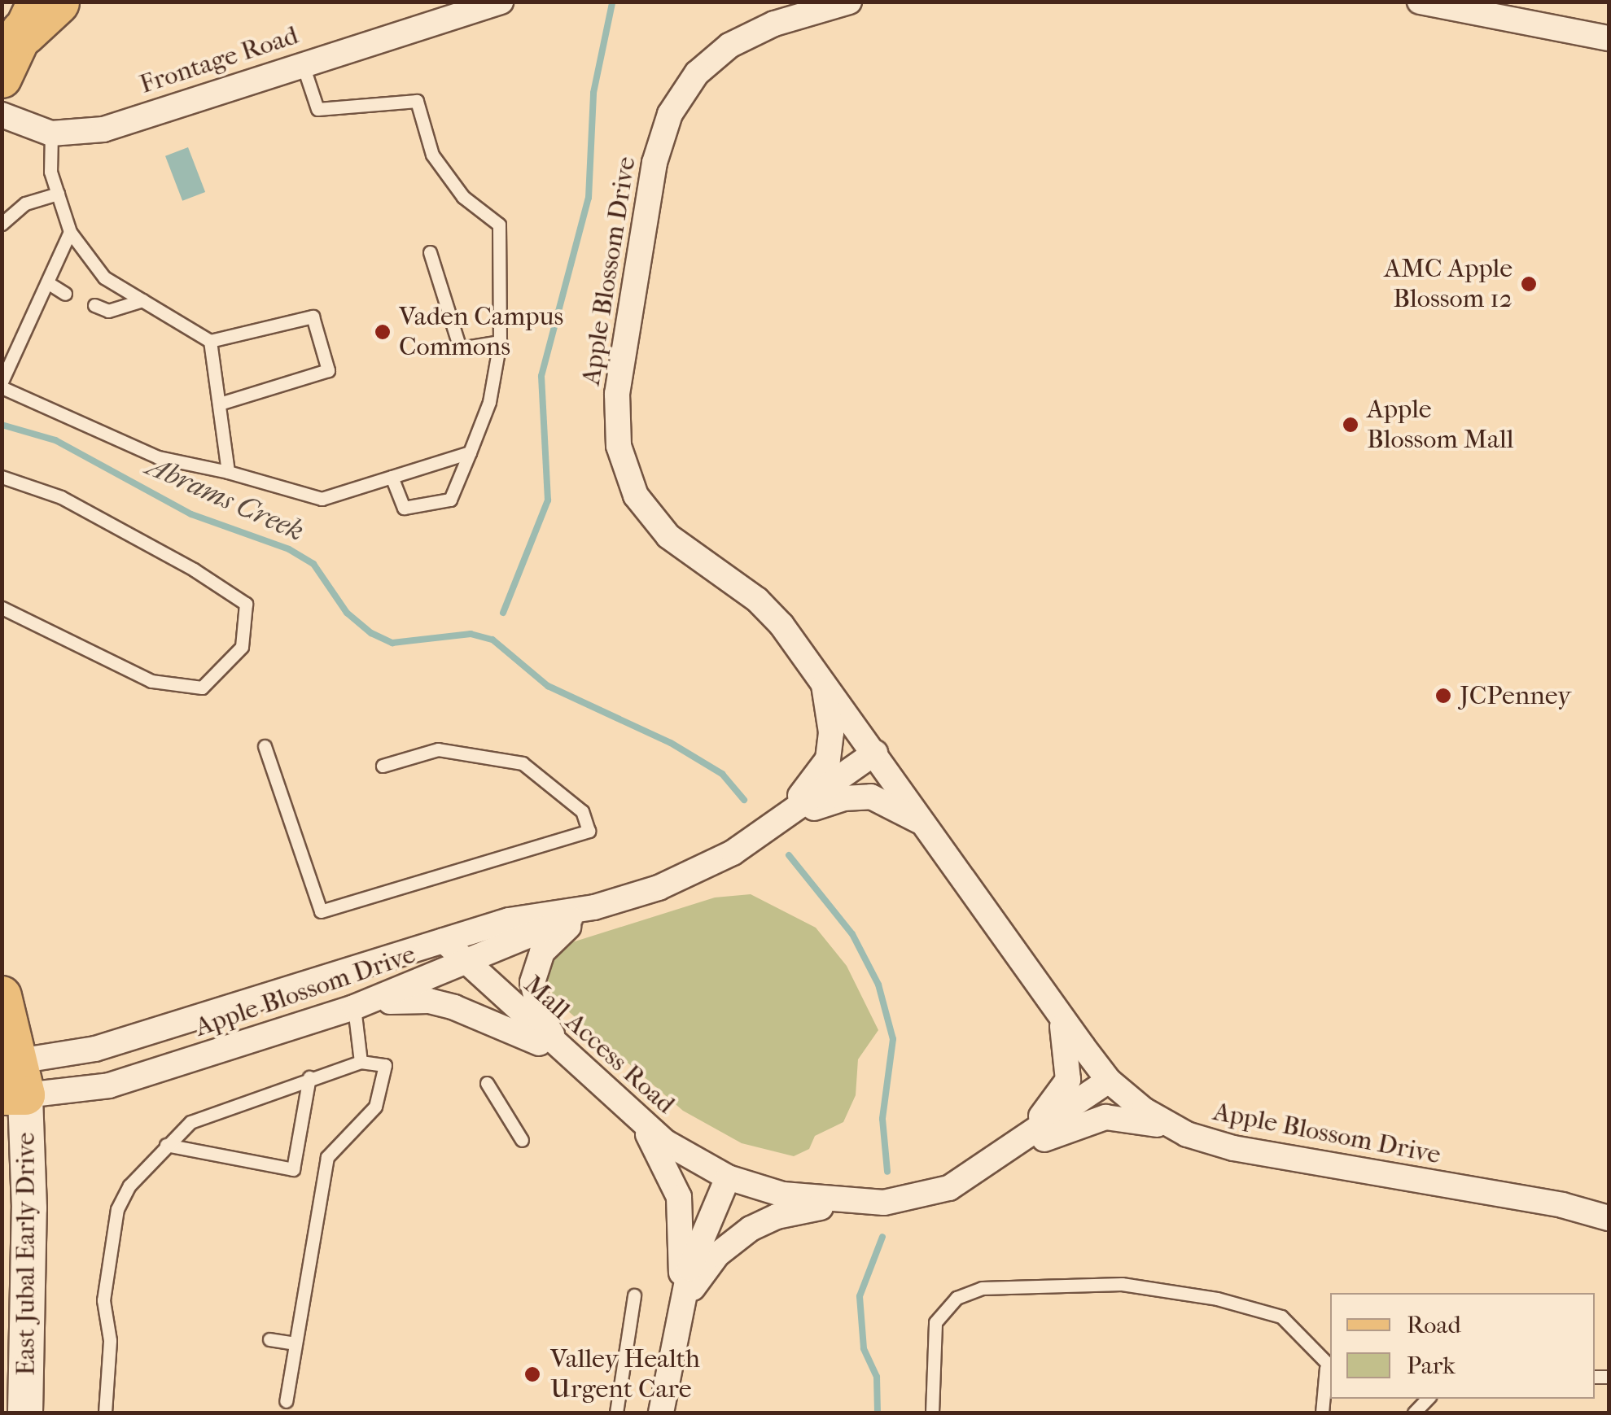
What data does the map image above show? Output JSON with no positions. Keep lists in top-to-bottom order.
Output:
{
  "streets": {
    "main road": ["East Jubal Early Drive"],
    "street": ["Frontage Road", "Apple Blossom Drive", "Mall Access Road"]
  },
  "crossings": [
    ["Apple Blossom Drive", "Mall Access Road"],
    ["Apple Blossom Drive", "East Jubal Early Drive"]
  ],
  "water": ["Abrams Creek"],
  "places": [
    "AMC Apple Blossom 12",
    "Vaden Campus Commons",
    "Apple Blossom Mall",
    "JCPenney",
    "Valley Health Urgent Care"
  ],
  "legend": ["Road", "Park"]
}
